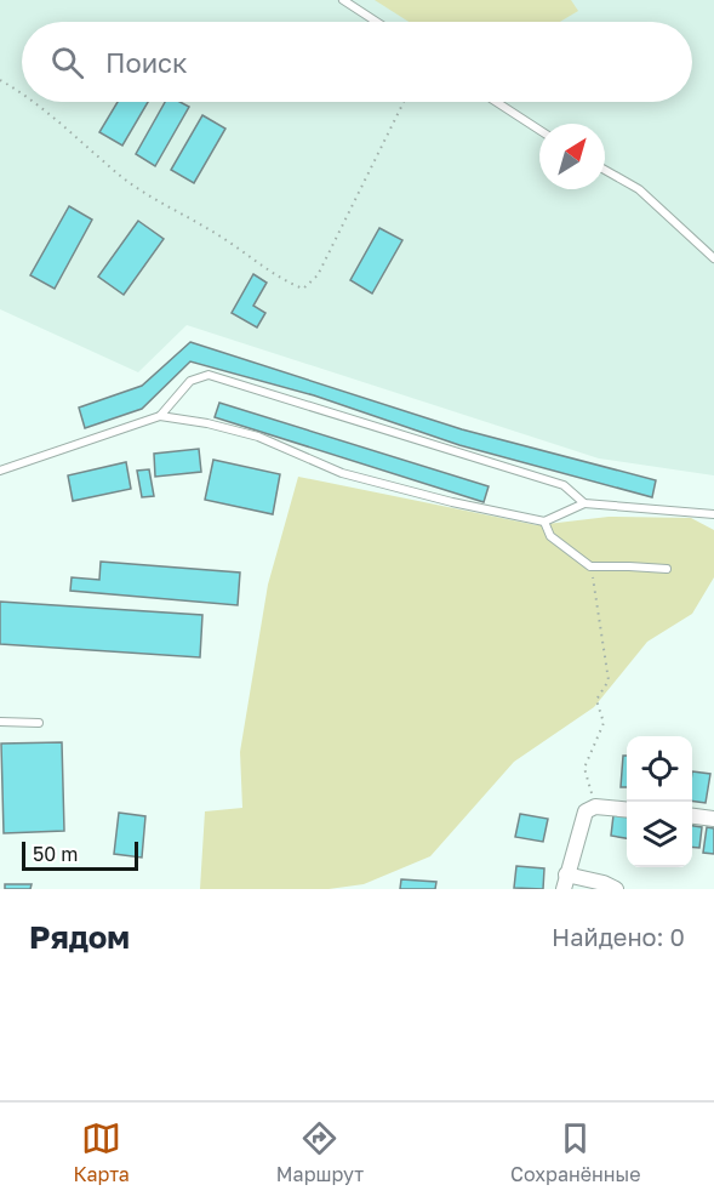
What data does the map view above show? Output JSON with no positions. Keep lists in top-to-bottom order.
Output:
{
  "scale_bar": "50 m",
  "north": "top right",
  "page": {
    "search": "Поиск",
    "scale": "50 m",
    "heading": ["Рядом", "Найдено: 0"],
    "nav": ["Карта", "Маршрут", "Сохранённые"]
  }
}
